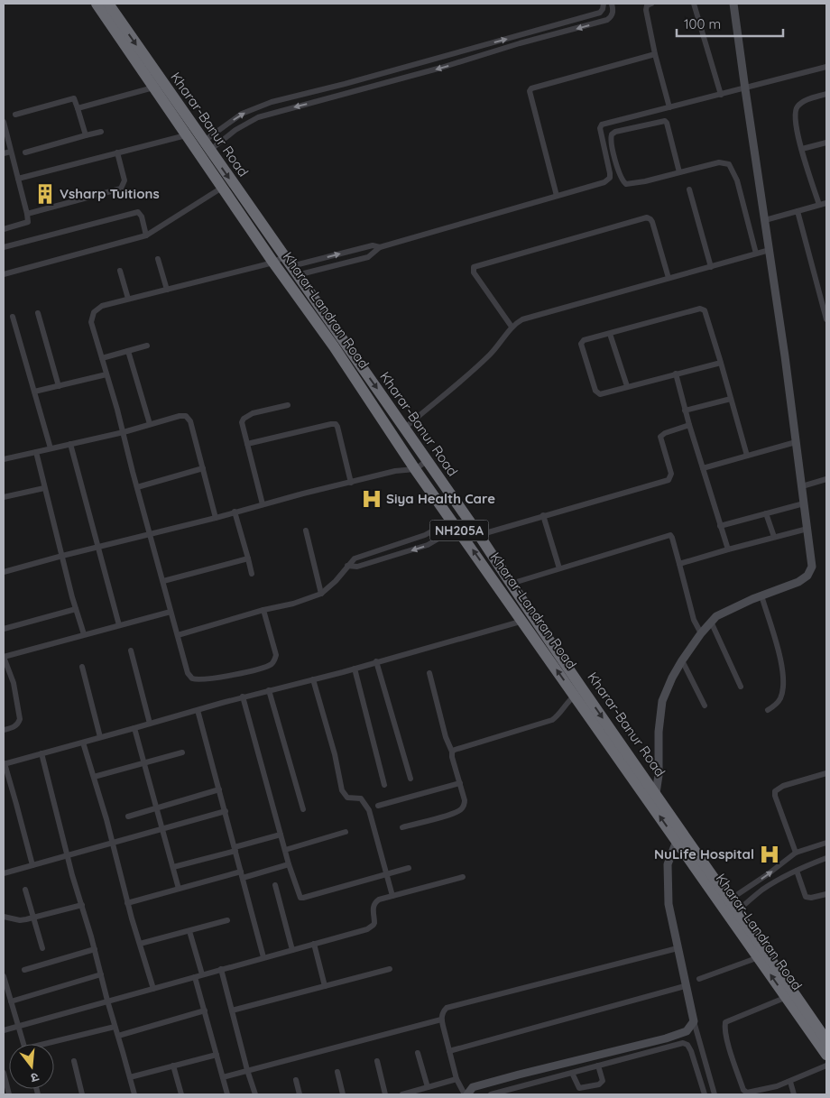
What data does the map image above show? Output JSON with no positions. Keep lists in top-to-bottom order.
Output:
{
  "streets": {
    "highway": ["Kharar-Banur Road", "Kharar-Landran Road", "NH205A"]
  },
  "crossings": [
    ["Kharar-Banur Road", "Kharar-Landran Road"]
  ],
  "one_way": ["Kharar-Banur Road"],
  "places": {
    "building": ["Vsharp Tuitions"],
    "hospital": ["Siya Health Care", "NuLife Hospital"]
  },
  "scale_bar": "100 m",
  "north": "bottom"
}
